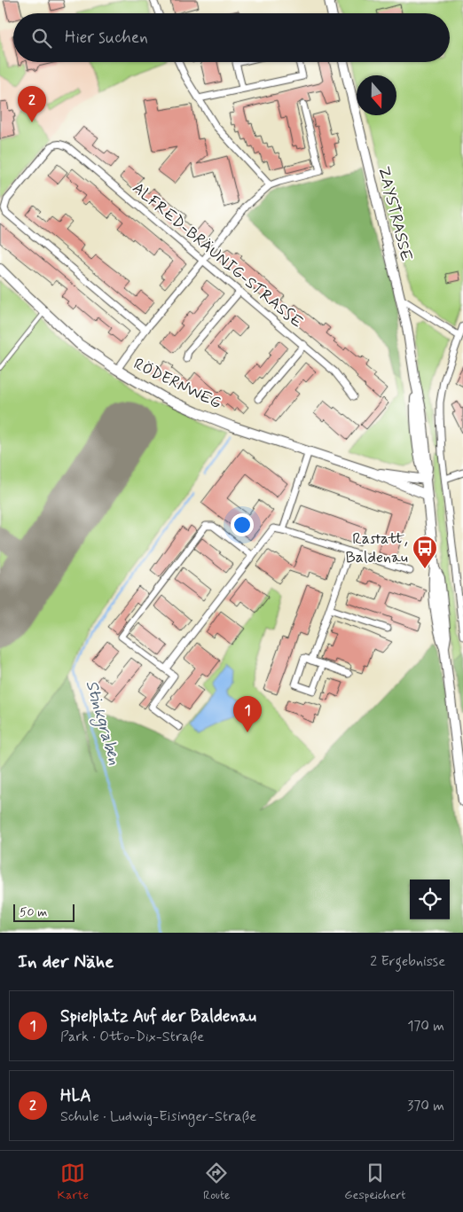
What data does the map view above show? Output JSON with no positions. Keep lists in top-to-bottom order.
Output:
{
  "streets": {
    "street": ["ZAYSTRASSE", "ALFRED-BRÄUNIG-STRASSE", "RÖDERNWEG"]
  },
  "crossings": [
    ["ZAYSTRASSE", "RÖDERNWEG"]
  ],
  "water": ["Stinkgraben"],
  "places": {
    "bus stop": ["Rastatt, Baldenau"]
  },
  "scale_bar": "50 m",
  "north": "bottom",
  "page": {
    "search": "Hier suchen",
    "pins": ["2", "1"],
    "scale": "50 m",
    "heading": ["In der Nähe", "2 Ergebnisse"],
    "list": [
      {
        "mark": "1",
        "name": "Spielplatz Auf der Baldenau",
        "note": "Park · Otto-Dix-Straße",
        "value": "170 m"
      },
      {
        "mark": "2",
        "name": "HLA",
        "note": "Schule · Ludwig-Eisinger-Straße",
        "value": "370 m"
      }
    ],
    "nav": ["Karte", "Route", "Gespeichert"]
  }
}
